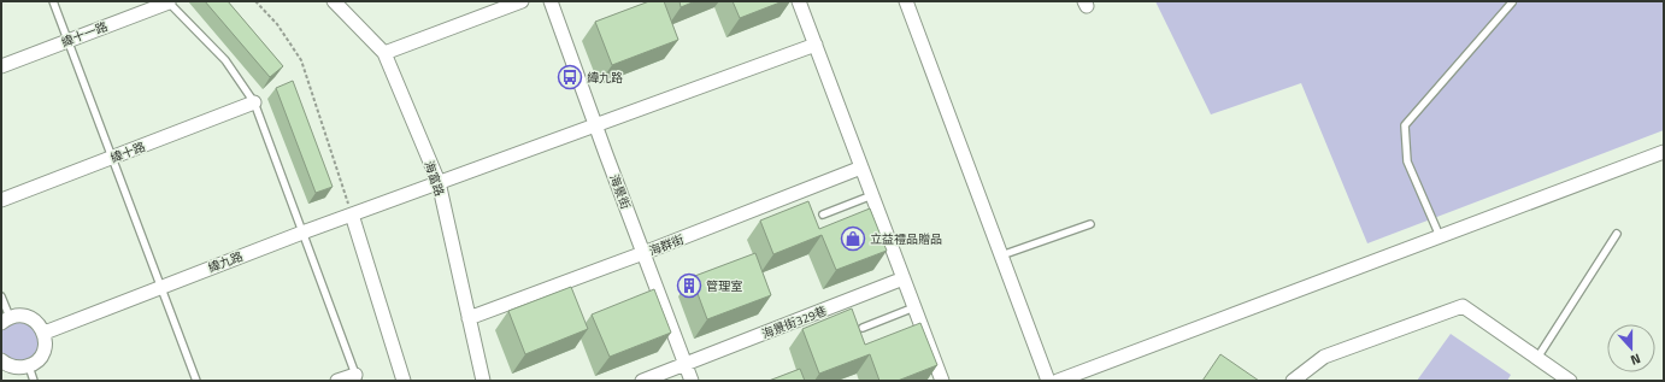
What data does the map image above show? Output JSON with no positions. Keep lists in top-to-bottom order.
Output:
{
  "streets": {
    "street": [
      "緯十一路",
      "緯十路",
      "海富路",
      "海景街",
      "海群街",
      "緯九路",
      "海景街329巷"
    ]
  },
  "crossings": [
    ["海富路", "海群街"],
    ["海富路", "緯九路"],
    ["海景街", "海群街"],
    ["海景街", "緯九路"],
    ["海景街", "海景街329巷"]
  ],
  "places": {
    "bus stop": ["緯九路"],
    "shop": ["立益禮品贈品"],
    "building": ["管理室"]
  },
  "north": "bottom"
}
